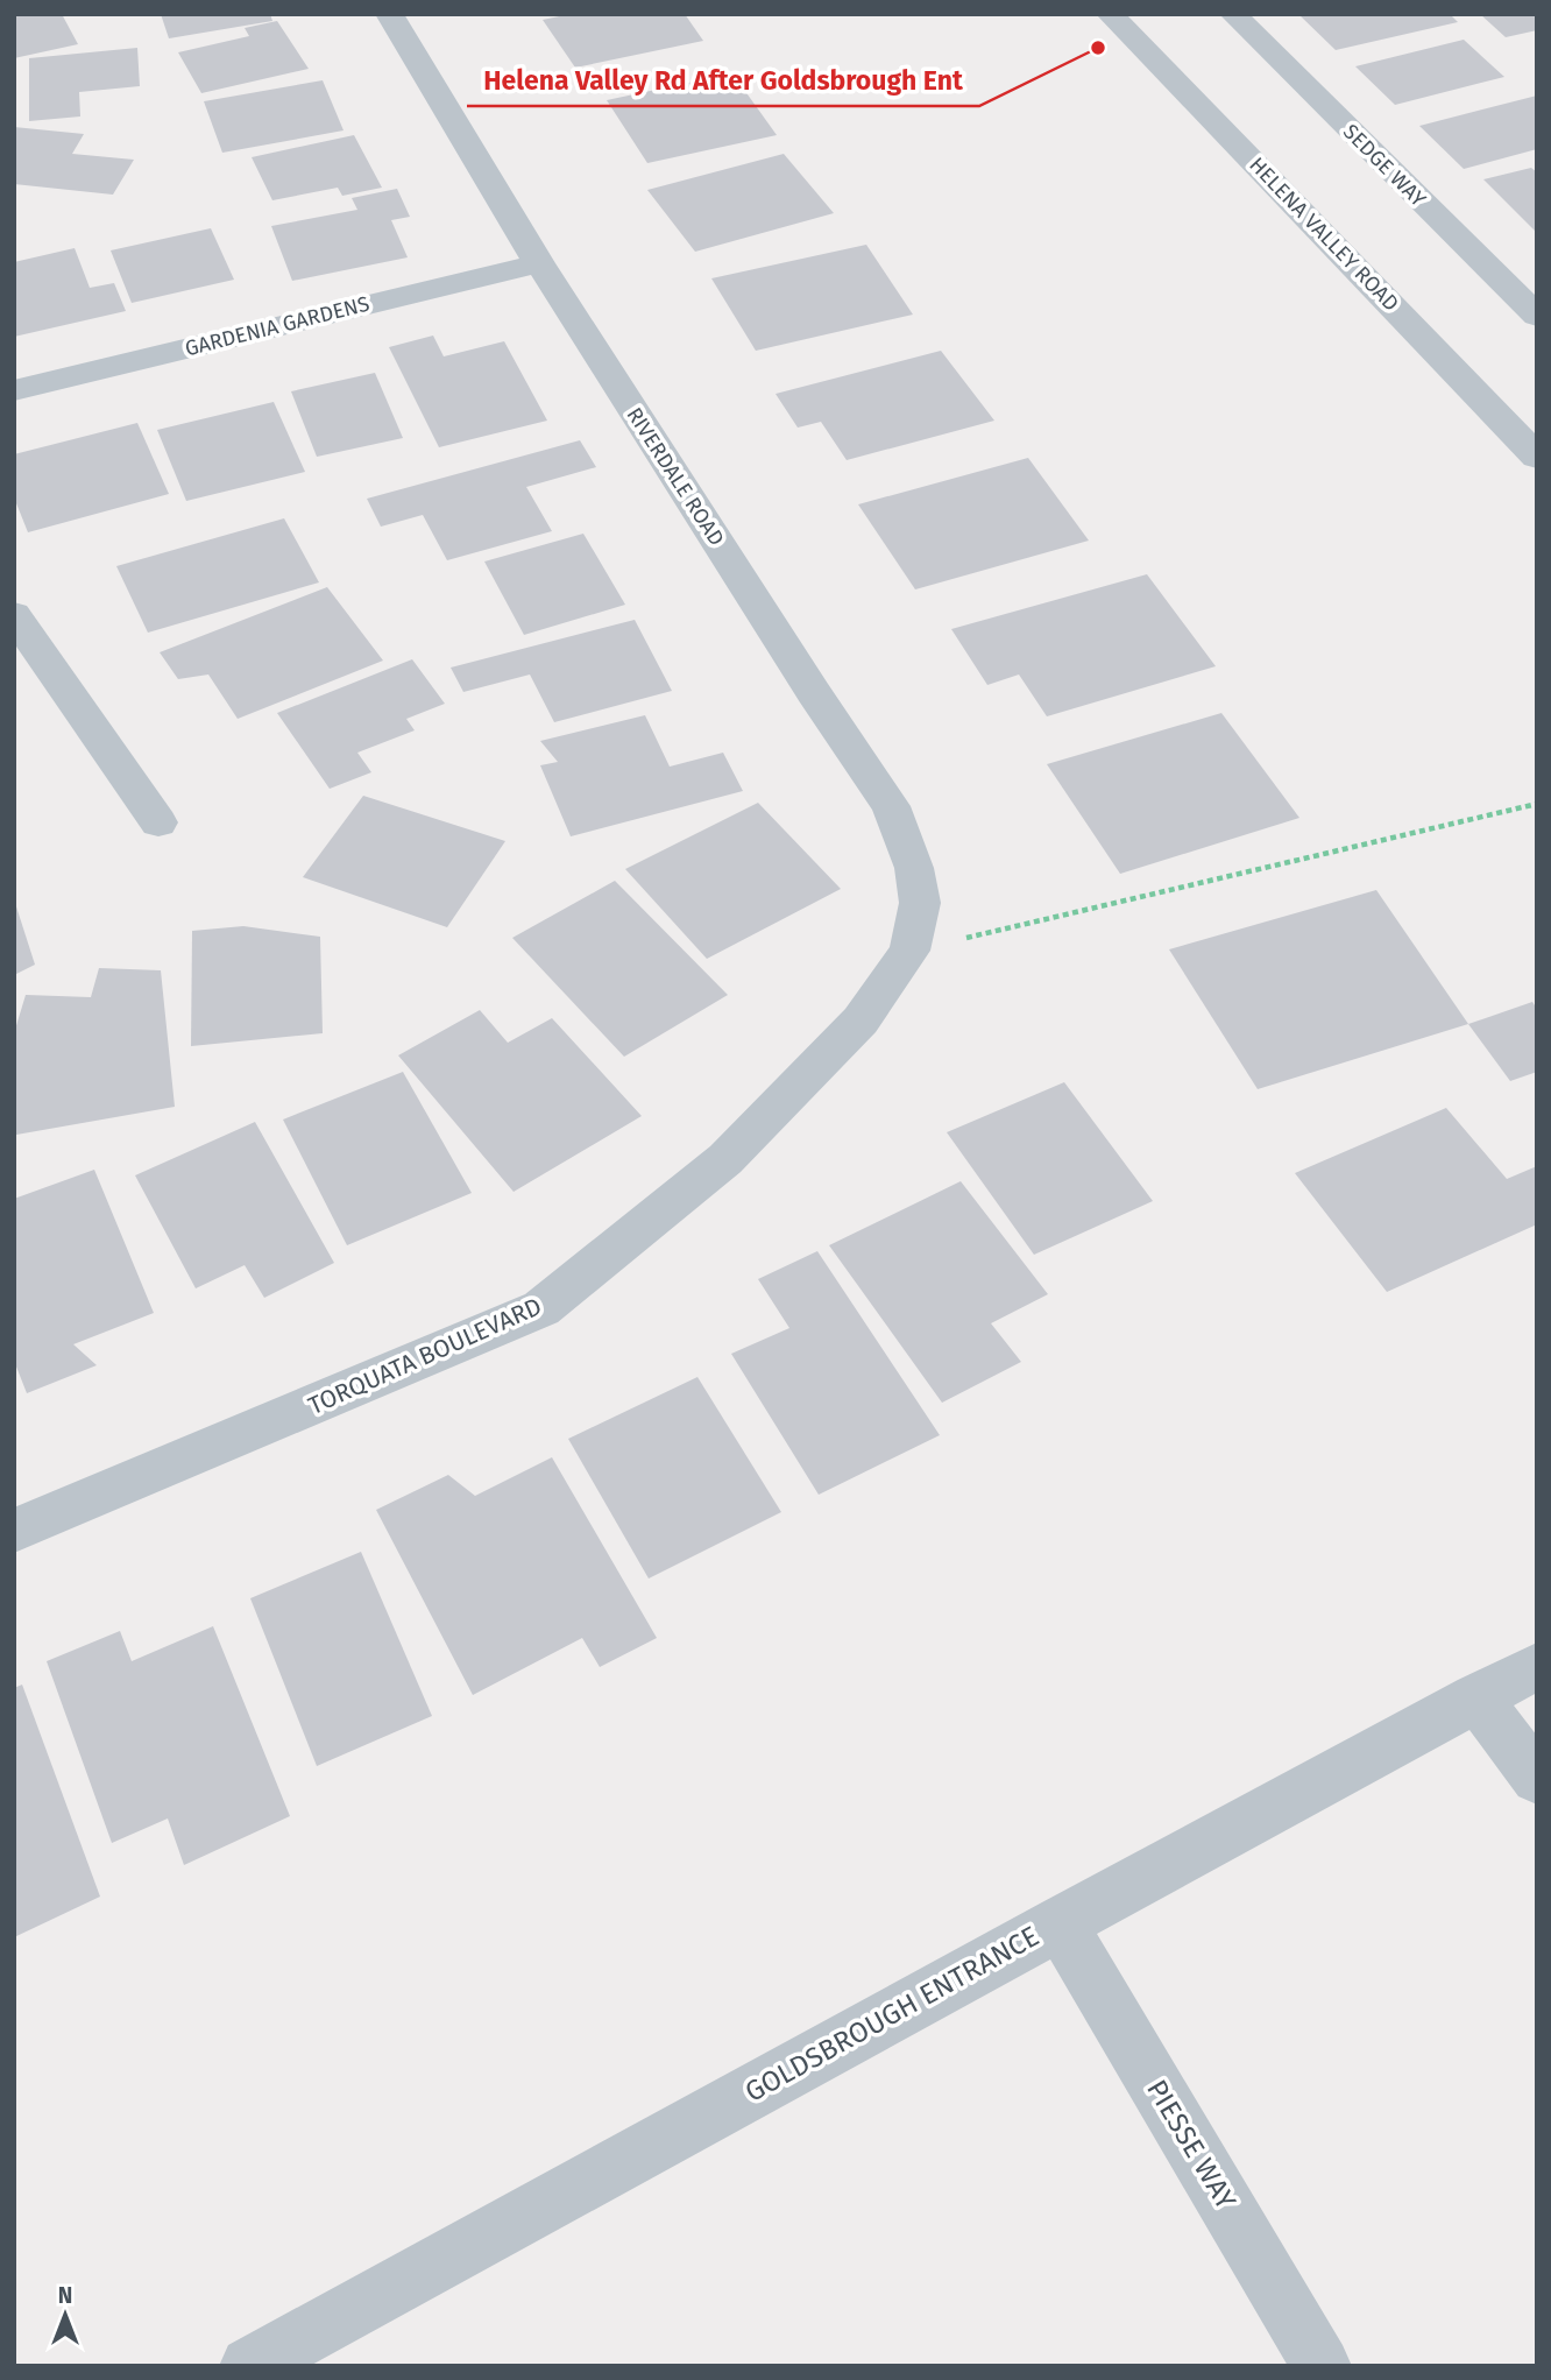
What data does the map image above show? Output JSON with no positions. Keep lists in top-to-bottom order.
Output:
{
  "streets": {
    "street": [
      "SEDGE WAY",
      "HELENA VALLEY ROAD",
      "GARDENIA GARDENS",
      "RIVERDALE ROAD",
      "TORQUATA BOULEVARD",
      "GOLDSBROUGH ENTRANCE",
      "PIESSE WAY"
    ]
  },
  "crossings": [
    ["GARDENIA GARDENS", "RIVERDALE ROAD"],
    ["RIVERDALE ROAD", "TORQUATA BOULEVARD"],
    ["GOLDSBROUGH ENTRANCE", "PIESSE WAY"]
  ],
  "places": ["Helena Valley Rd After Goldsbrough Ent"],
  "north": "top"
}
